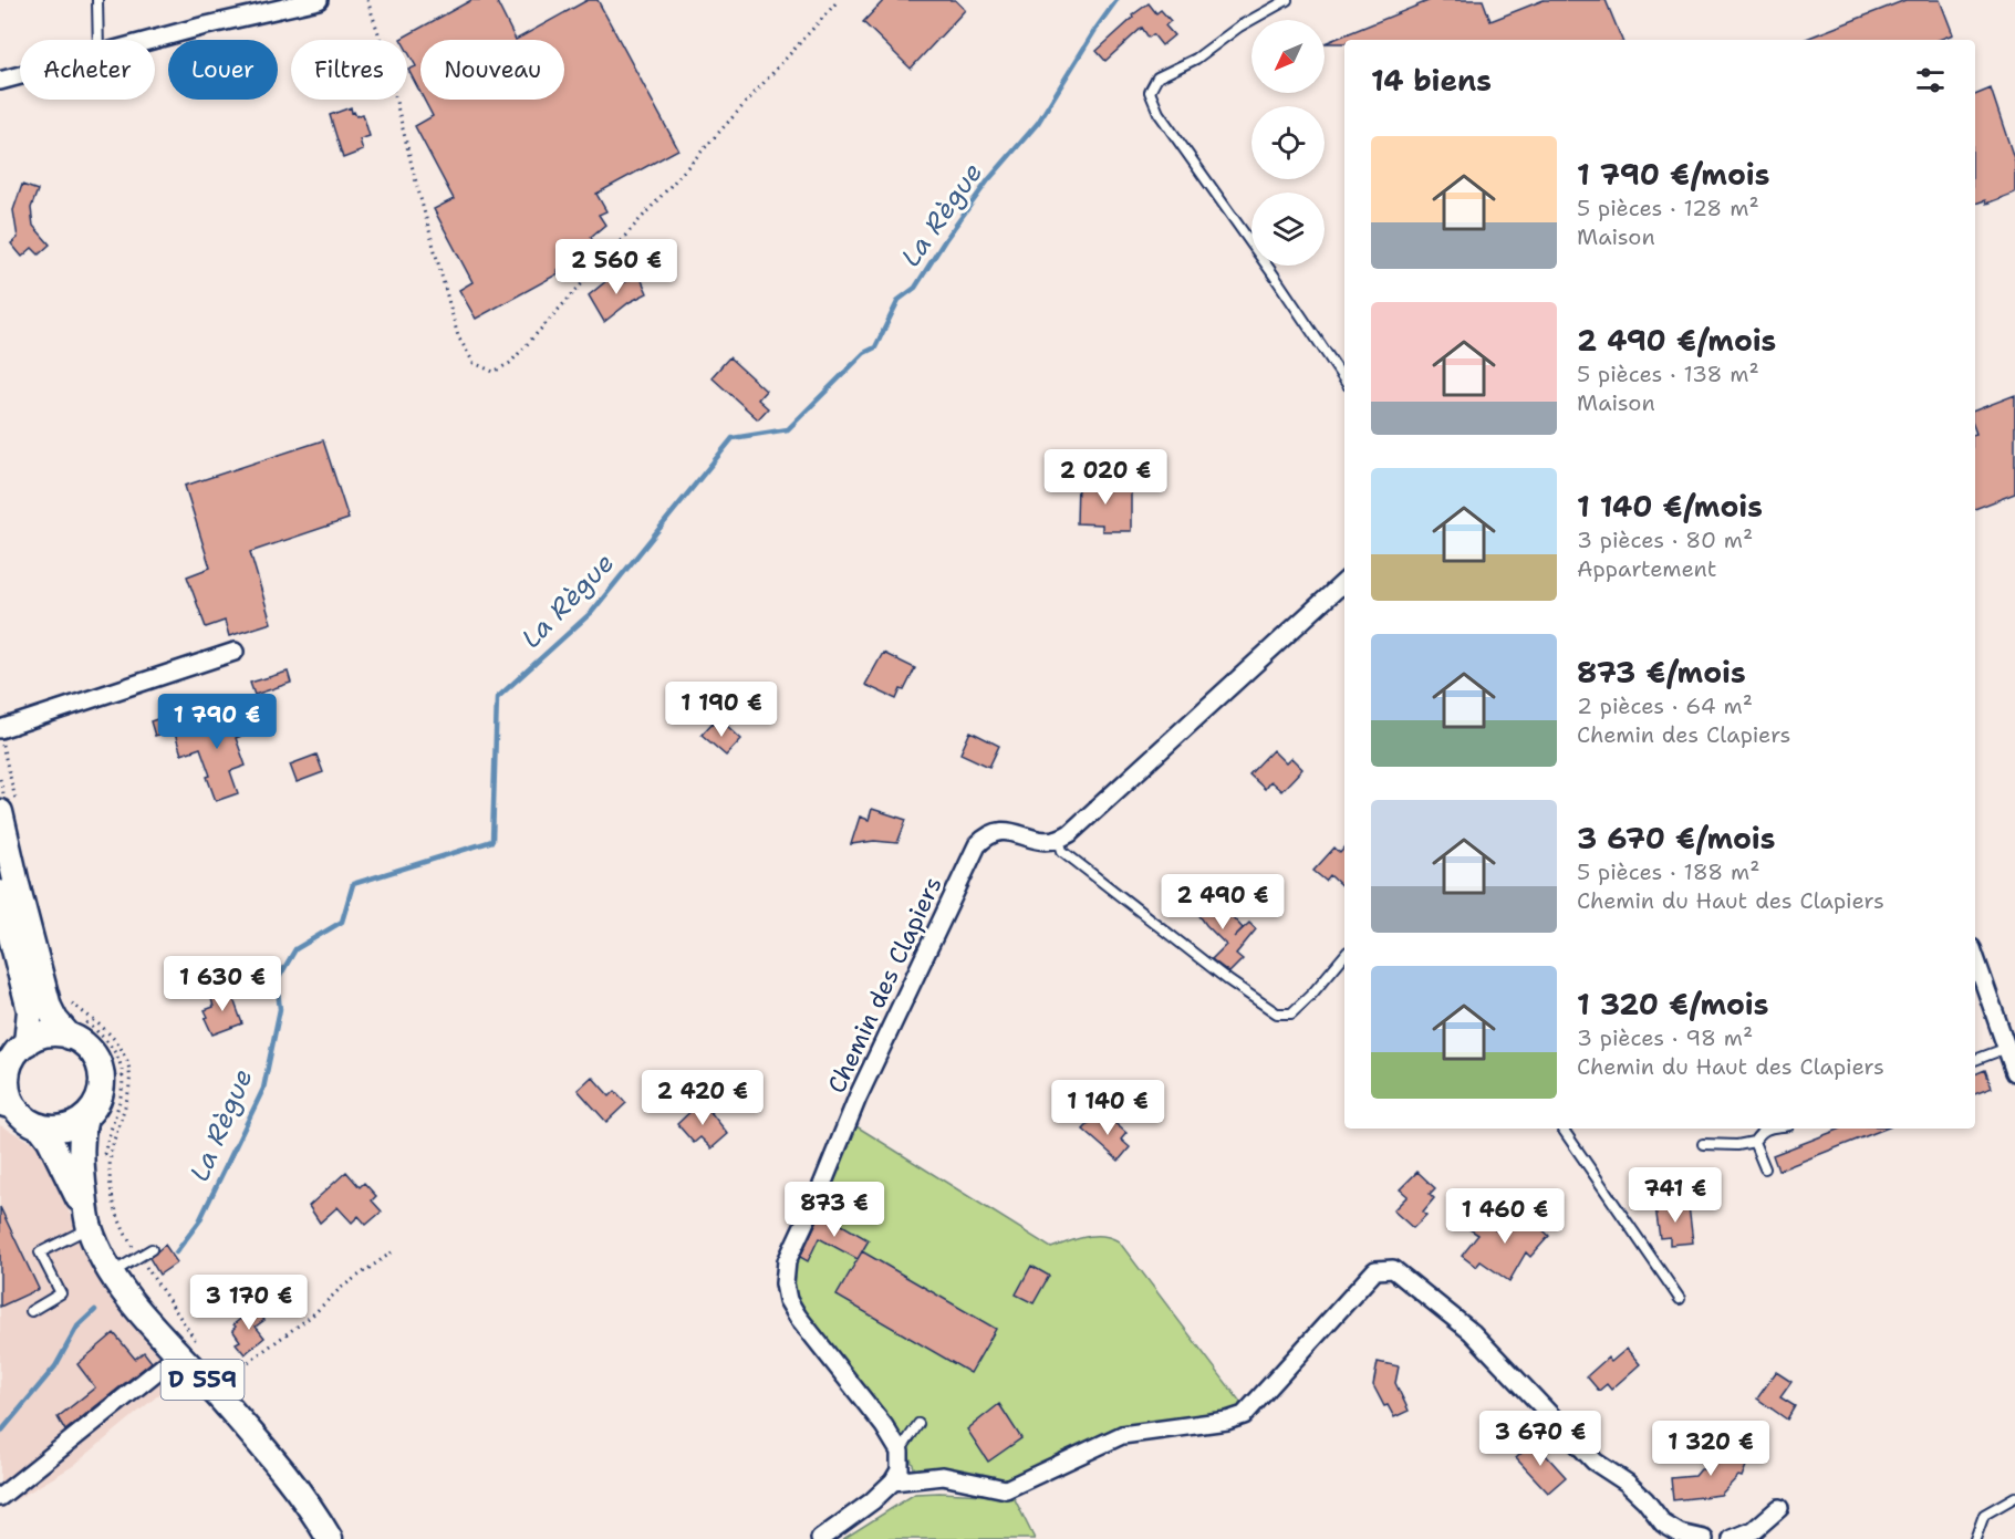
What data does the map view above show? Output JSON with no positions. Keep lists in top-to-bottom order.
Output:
{
  "streets": {
    "main road": ["D 559"],
    "street": ["Chemin des Clapiers"]
  },
  "water": ["La Règue"],
  "north": "bottom left",
  "page": {
    "chip": [
      "Acheter",
      "Louer",
      "Filtres",
      "Nouveau"
    ],
    "heading": "14 biens",
    "list": [
      {
        "name": "1 790 €/mois",
        "note": "5 pièces · 128 m² · Maison"
      },
      {
        "name": "2 490 €/mois",
        "note": "5 pièces · 138 m² · Maison"
      },
      {
        "name": "1 140 €/mois",
        "note": "3 pièces · 80 m² · Appartement"
      },
      {
        "name": "873 €/mois",
        "note": "2 pièces · 64 m² · Chemin des Clapiers"
      },
      {
        "name": "3 670 €/mois",
        "note": "5 pièces · 188 m² · Chemin du Haut des Clapiers"
      },
      {
        "name": "1 320 €/mois",
        "note": "3 pièces · 98 m² · Chemin du Haut des Clapiers"
      }
    ],
    "price": [
      "2 560 €",
      "2 020 €",
      "1 190 €",
      "1 790 €",
      "2 490 €",
      "1 630 €",
      "2 420 €",
      "1 140 €",
      "741 €",
      "873 €",
      "1 460 €",
      "3 170 €",
      "3 670 €",
      "1 320 €"
    ]
  }
}
